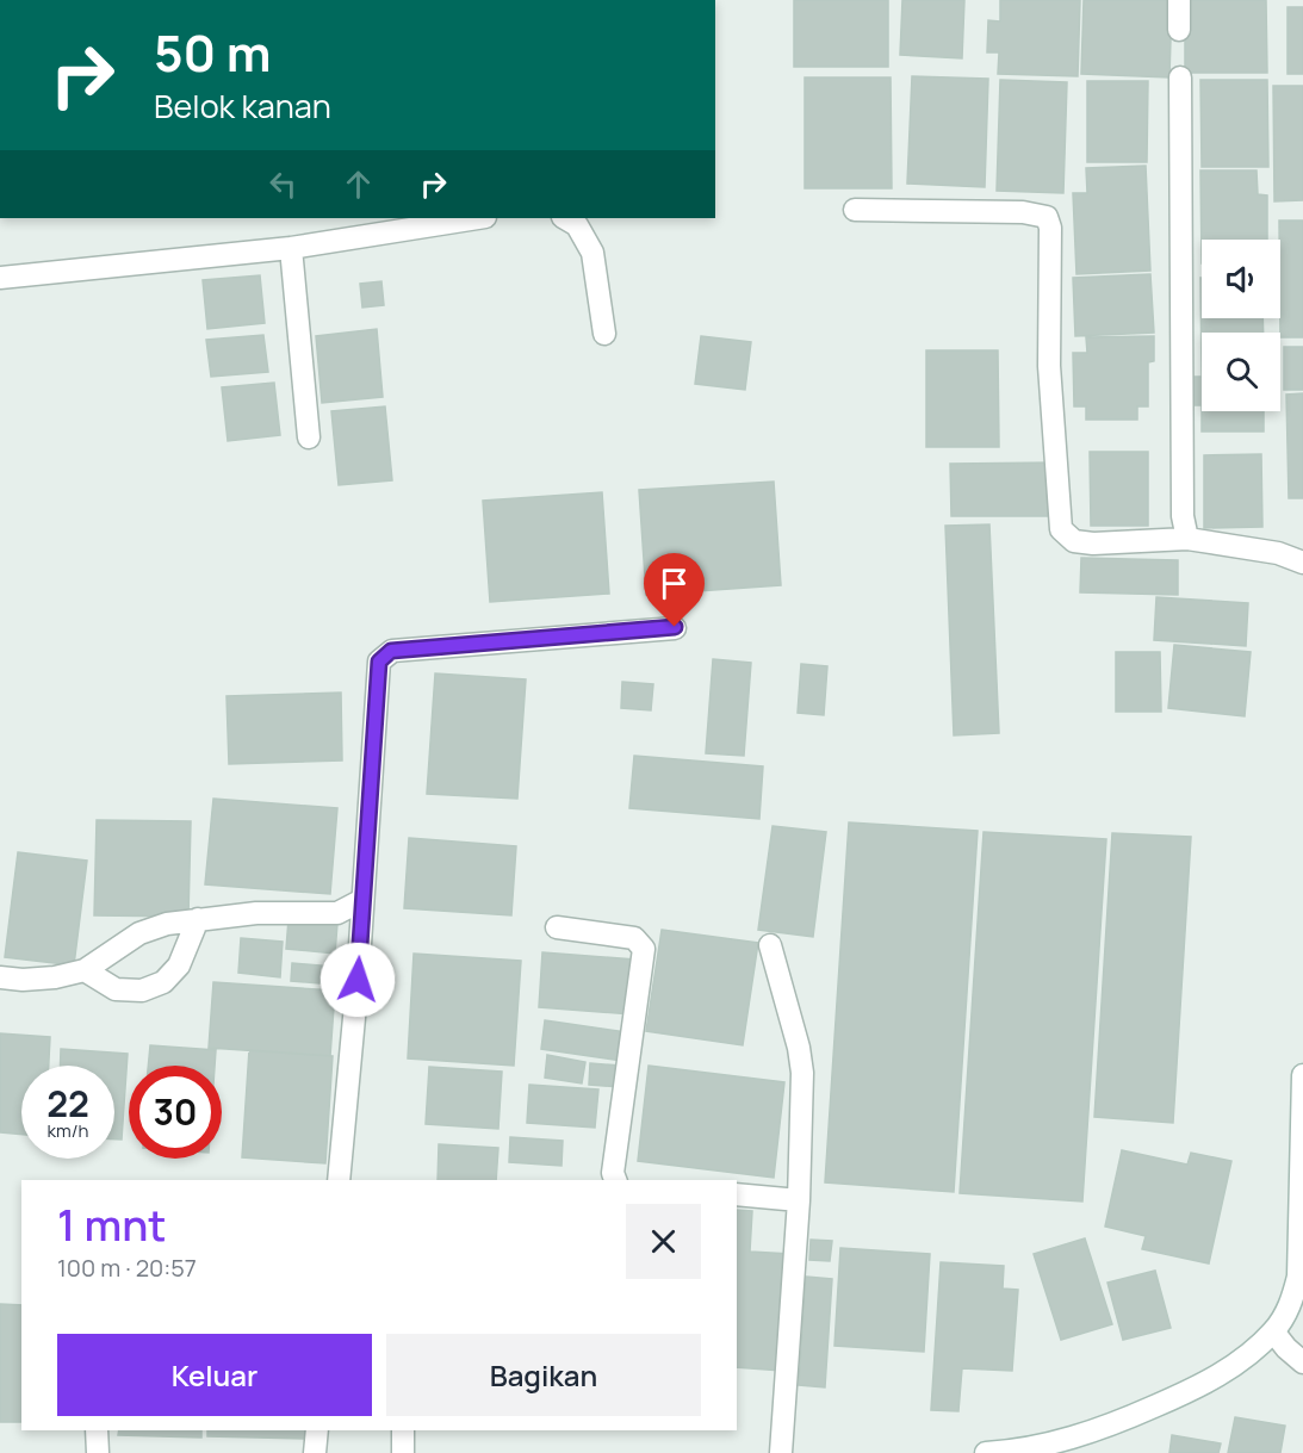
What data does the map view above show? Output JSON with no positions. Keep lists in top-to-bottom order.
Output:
{
  "page": {
    "turn": ["50 m", "Belok kanan"],
    "speed": "22 km/h",
    "limit": "30",
    "heading": ["1 mnt", "100 m · 20:57"],
    "buttons": ["Keluar", "Bagikan"]
  }
}
